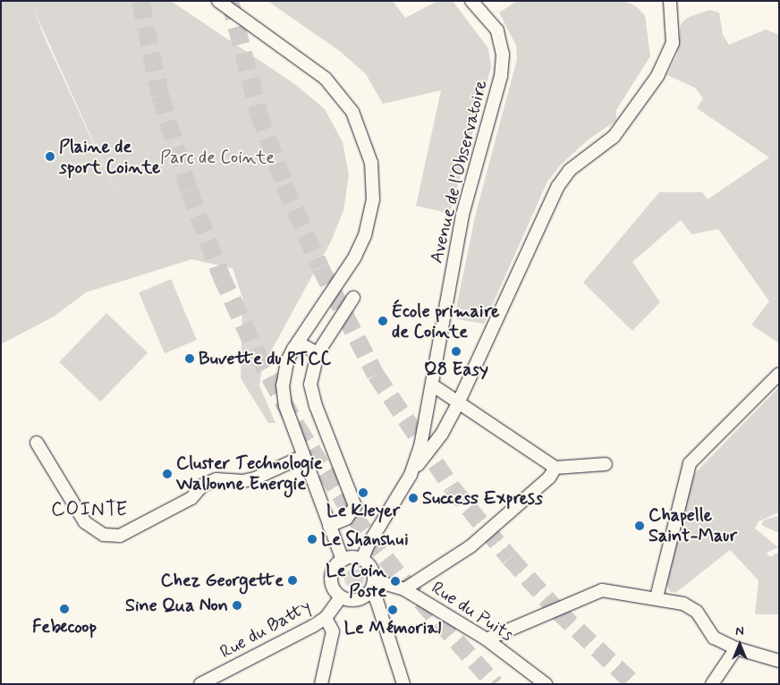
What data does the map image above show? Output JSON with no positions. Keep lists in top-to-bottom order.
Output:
{
  "streets": {
    "street": ["Avenue de l'Observatoire", "Rue du Puits", "Rue du Batty"]
  },
  "crossings": [
    ["Avenue de l'Observatoire", "Rue du Puits"],
    ["Avenue de l'Observatoire", "Rue du Batty"],
    ["Rue du Puits", "Rue du Batty"]
  ],
  "districts": ["COINTE"],
  "parks": ["Parc de Cointe"],
  "places": [
    "Plaine de sport Cointe",
    "École primaire de Cointe",
    "Q8 Easy",
    "Buvette du RTCC",
    "Cluster Technologie Wallonne Energie",
    "Le Kleyer",
    "Success Express",
    "Chapelle Saint-Maur",
    "Le Shanshui",
    "Chez Georgette",
    "Le Coin Poste",
    "Sine Qua Non",
    "Febecoop",
    "Le Mémorial"
  ],
  "north": "top"
}
